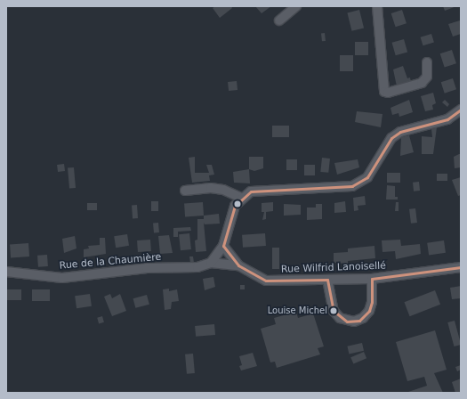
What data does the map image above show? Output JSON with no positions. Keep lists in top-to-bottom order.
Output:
{
  "streets": {
    "street": ["Rue de la Chaumière", "Rue Wilfrid Lanoisellé"]
  },
  "crossings": [
    ["Rue de la Chaumière", "Rue Wilfrid Lanoisellé"]
  ],
  "places": ["Louise Michel"]
}
